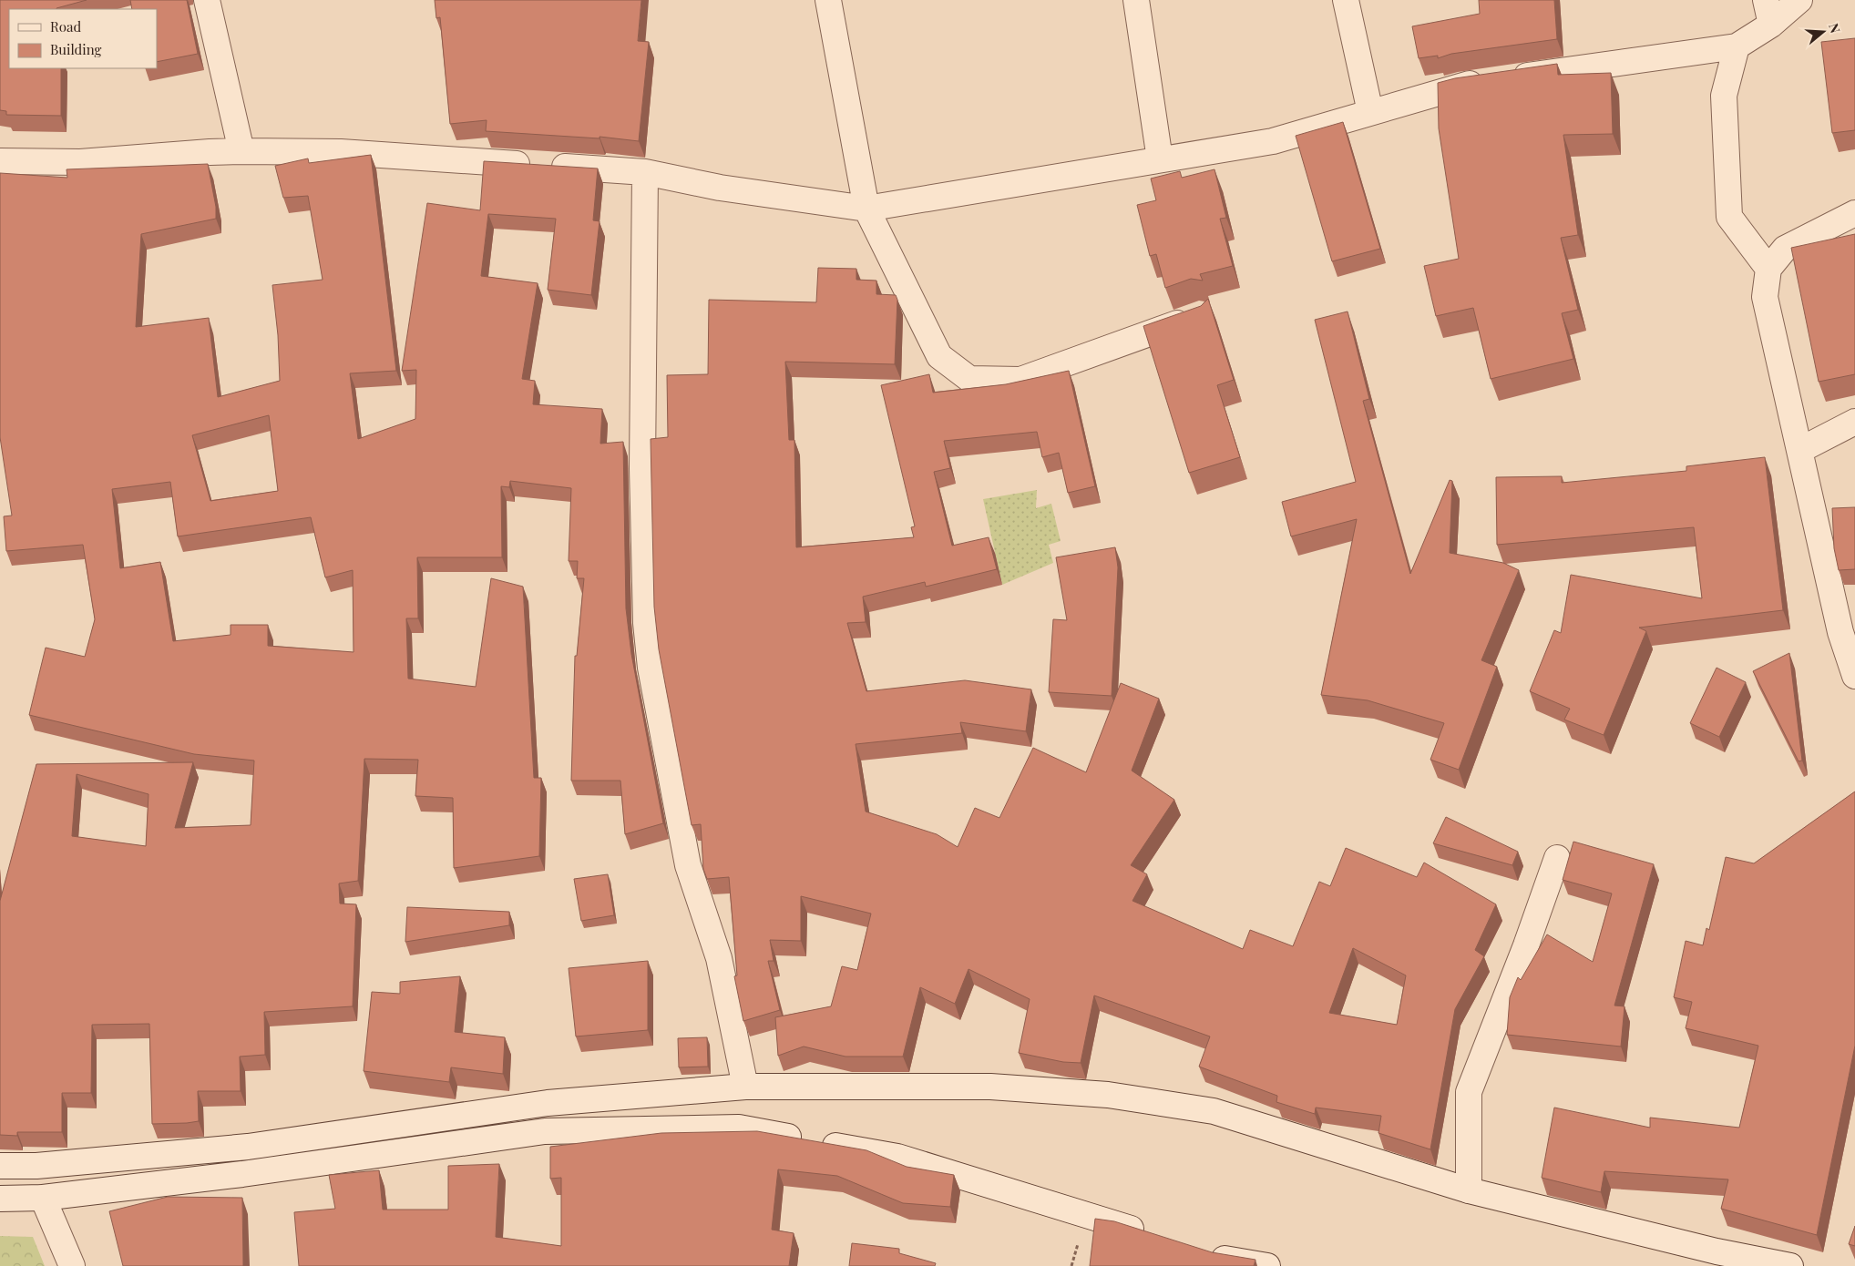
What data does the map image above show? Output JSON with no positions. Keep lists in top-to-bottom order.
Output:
{
  "legend": ["Road", "Building"],
  "north": "right"
}
